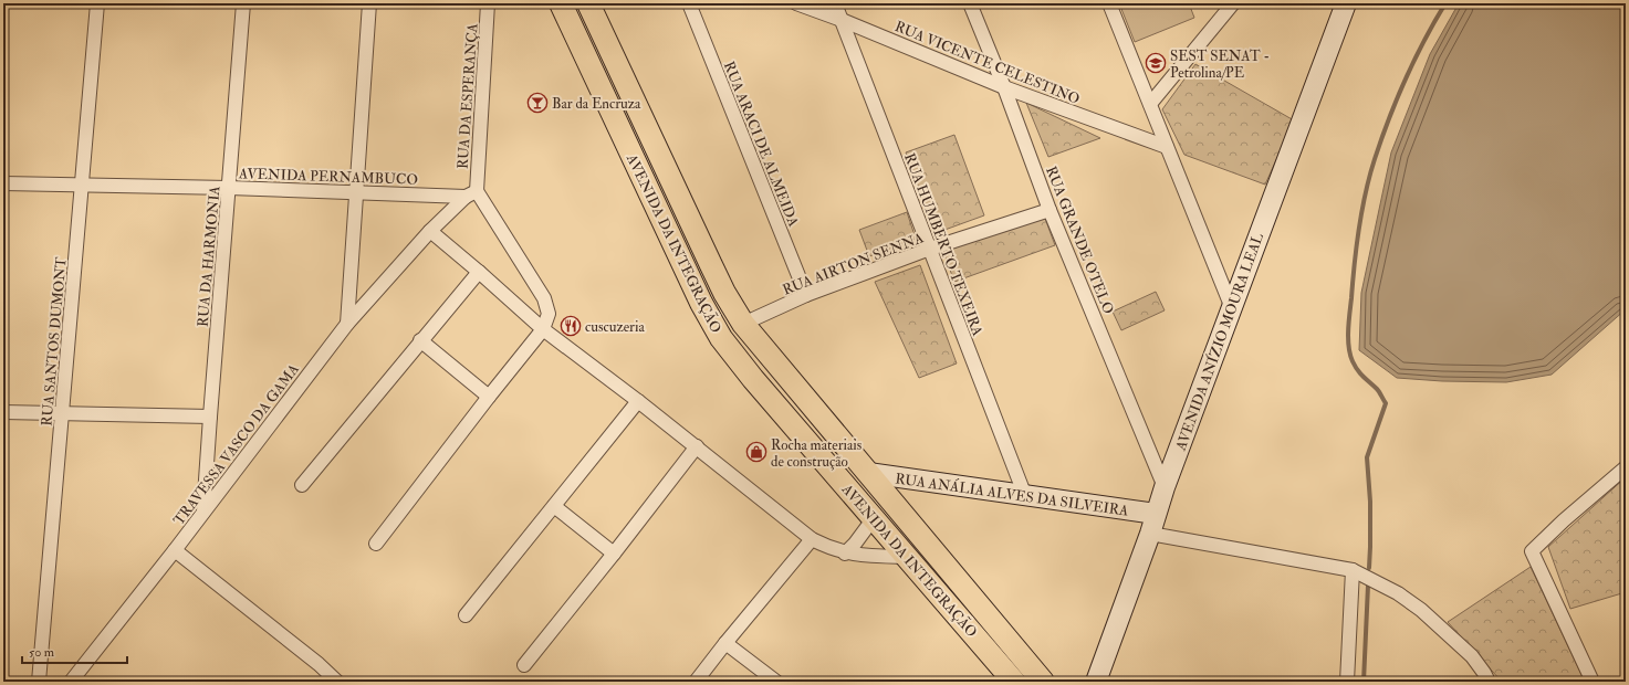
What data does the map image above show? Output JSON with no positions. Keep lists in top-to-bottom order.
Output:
{
  "streets": {
    "main road": ["AVENIDA DA INTEGRAÇÃO"],
    "street": [
      "RUA VICENTE CELESTINO",
      "RUA DA ESPERANÇA",
      "RUA ARACI DE ALMEIDA",
      "AVENIDA PERNAMBUCO",
      "RUA GRANDE OTELO",
      "RUA HUMBERTO TEXEIRA",
      "RUA DA HARMONIA",
      "RUA AIRTON SENNA",
      "RUA SANTOS DUMONT",
      "AVENIDA ANÍZIO MOURA LEAL",
      "TRAVESSA VASCO DA GAMA",
      "RUA ANÁLIA ALVES DA SILVEIRA"
    ]
  },
  "crossings": [
    ["RUA VICENTE CELESTINO", "RUA GRANDE OTELO"],
    ["RUA VICENTE CELESTINO", "RUA HUMBERTO TEXEIRA"],
    ["RUA DA ESPERANÇA", "AVENIDA PERNAMBUCO"],
    ["RUA DA ESPERANÇA", "TRAVESSA VASCO DA GAMA"],
    ["RUA ARACI DE ALMEIDA", "RUA AIRTON SENNA"],
    ["AVENIDA PERNAMBUCO", "RUA DA HARMONIA"],
    ["AVENIDA PERNAMBUCO", "RUA SANTOS DUMONT"],
    ["AVENIDA PERNAMBUCO", "TRAVESSA VASCO DA GAMA"],
    ["RUA GRANDE OTELO", "RUA AIRTON SENNA"],
    ["RUA GRANDE OTELO", "AVENIDA ANÍZIO MOURA LEAL"],
    ["AVENIDA DA INTEGRAÇÃO", "RUA AIRTON SENNA"],
    ["AVENIDA DA INTEGRAÇÃO", "RUA ANÁLIA ALVES DA SILVEIRA"],
    ["RUA HUMBERTO TEXEIRA", "RUA AIRTON SENNA"],
    ["RUA HUMBERTO TEXEIRA", "RUA ANÁLIA ALVES DA SILVEIRA"],
    ["RUA DA HARMONIA", "TRAVESSA VASCO DA GAMA"],
    ["AVENIDA ANÍZIO MOURA LEAL", "RUA ANÁLIA ALVES DA SILVEIRA"]
  ],
  "places": {
    "school or university": ["SEST SENAT - Petrolina/PE"],
    "bar": ["Bar da Encruza"],
    "restaurant": ["cuscuzeria"],
    "shop": ["Rocha materiais de construção"]
  },
  "scale_bar": "50 m"
}
